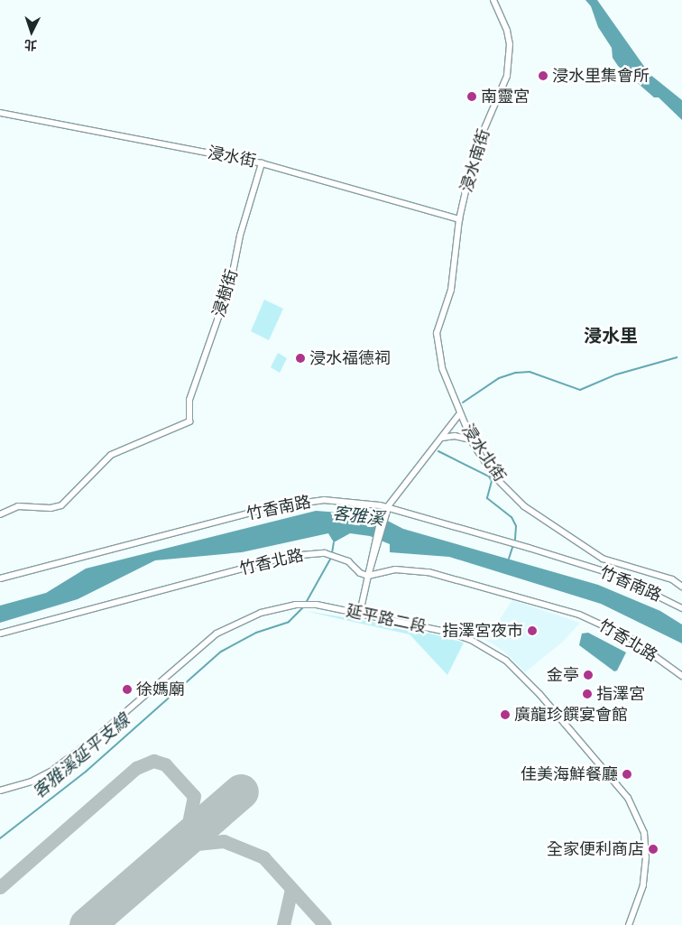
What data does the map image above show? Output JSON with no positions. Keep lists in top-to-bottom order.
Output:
{
  "streets": {
    "street": [
      "浸水街",
      "浸水南街",
      "浸樹街",
      "浸水北街",
      "竹香南路",
      "竹香北路",
      "延平路二段"
    ]
  },
  "crossings": [
    ["浸水街", "浸水南街"],
    ["浸水街", "浸樹街"],
    ["浸水街", "浸水北街"],
    ["浸水南街", "浸水北街"]
  ],
  "districts": ["浸水里"],
  "water": ["客雅溪", "客雅溪延平支線"],
  "places": [
    "浸水里集會所",
    "南靈宮",
    "浸水福德祠",
    "指澤宮夜市",
    "金亭",
    "徐媽廟",
    "指澤宮",
    "廣龍珍饌宴會館",
    "佳美海鮮餐廳",
    "全家便利商店"
  ],
  "north": "bottom"
}
